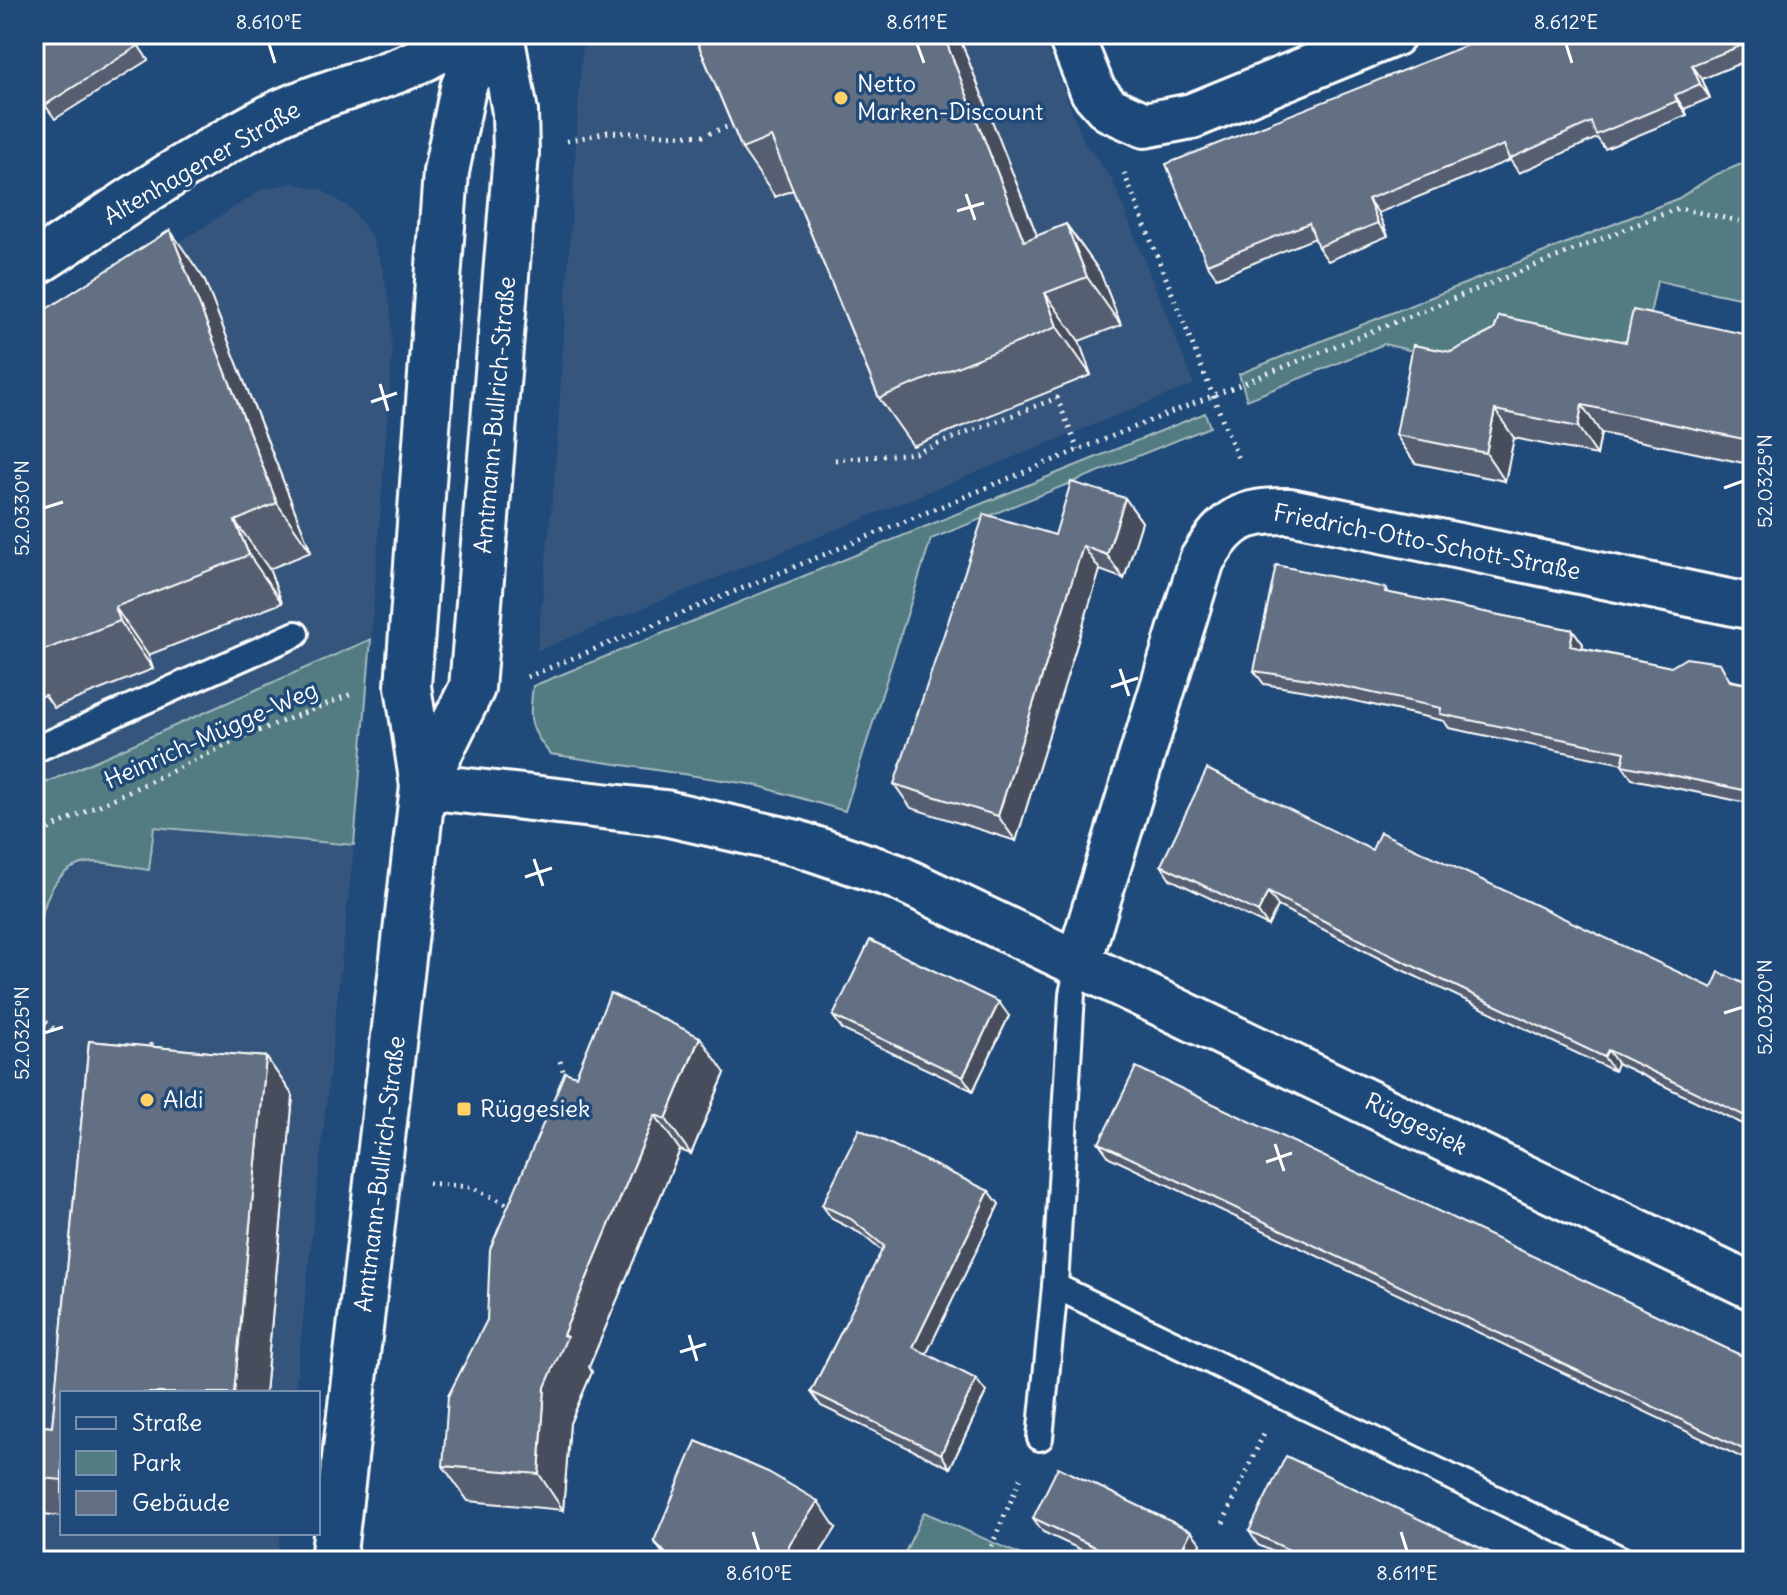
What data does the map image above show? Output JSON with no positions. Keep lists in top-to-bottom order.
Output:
{
  "streets": {
    "street": [
      "Altenhagener Straße",
      "Amtmann-Bullrich-Straße",
      "Friedrich-Otto-Schott-Straße",
      "Rüggesiek"
    ],
    "path": ["Heinrich-Mügge-Weg"]
  },
  "crossings": [
    ["Amtmann-Bullrich-Straße", "Heinrich-Mügge-Weg"],
    ["Amtmann-Bullrich-Straße", "Rüggesiek"],
    ["Friedrich-Otto-Schott-Straße", "Rüggesiek"]
  ],
  "places": {
    "other": ["Netto Marken-Discount", "Aldi"],
    "transit": ["Rüggesiek"]
  },
  "legend": ["Straße", "Park", "Gebäude"],
  "coordinates": [
    "8.610°E",
    "8.611°E",
    "8.612°E",
    "52.0325°N",
    "52.0330°N",
    "52.0320°N"
  ]
}
